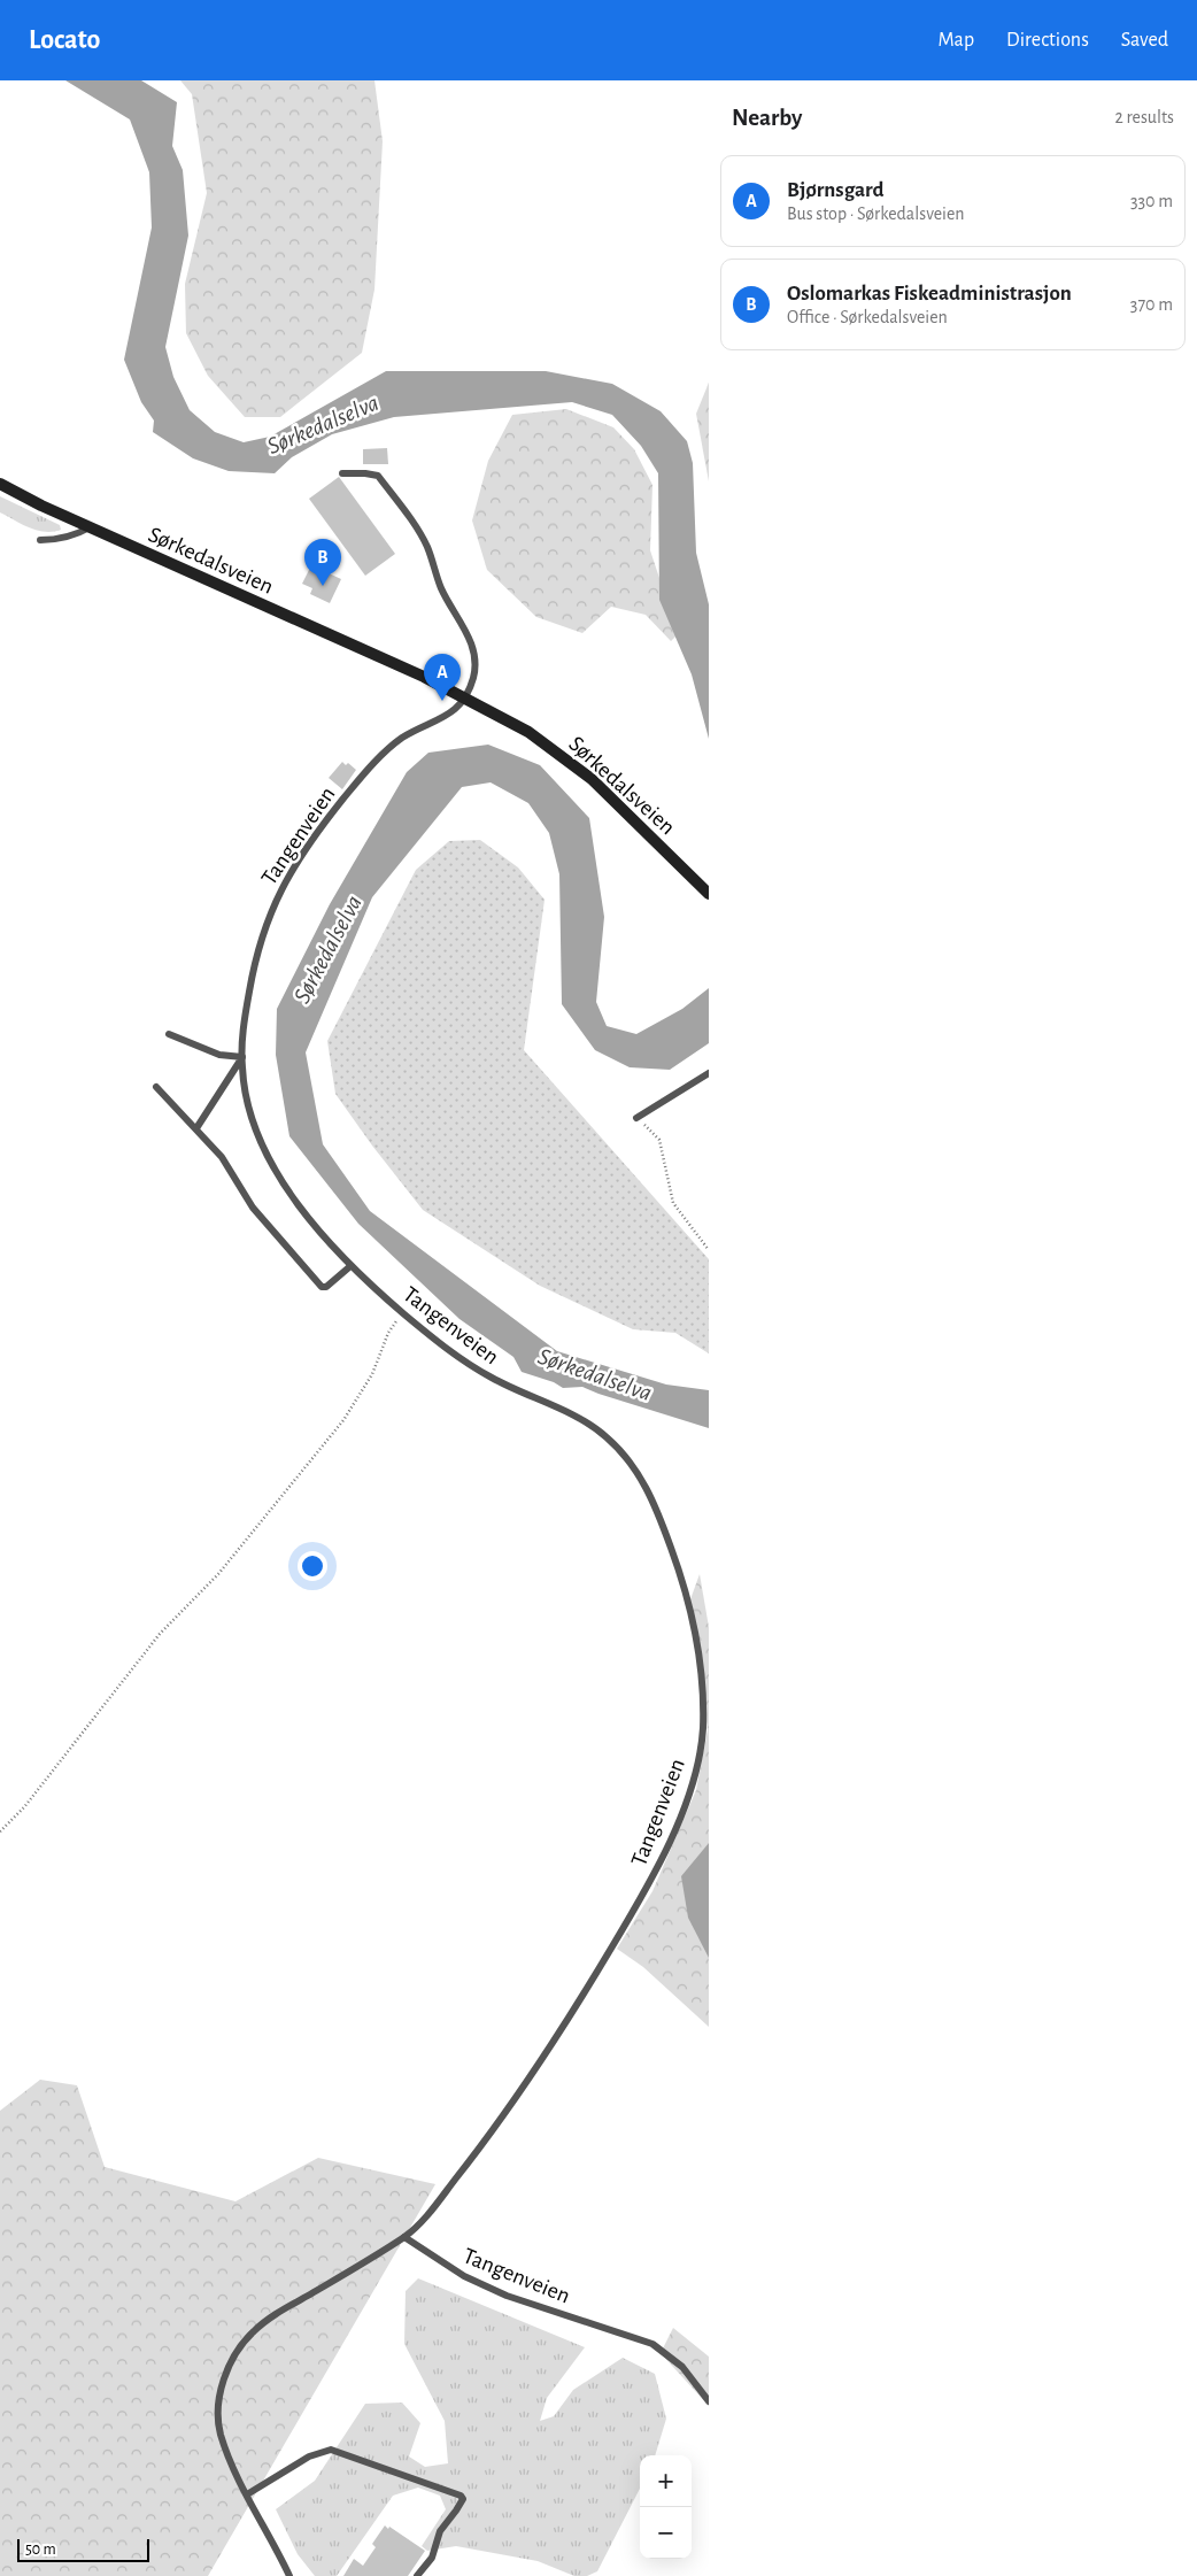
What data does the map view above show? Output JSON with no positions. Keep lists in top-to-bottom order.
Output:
{
  "streets": {
    "street": ["Sørkedalsveien"],
    "lane": ["Tangenveien"]
  },
  "crossings": [
    ["Sørkedalsveien", "Tangenveien"]
  ],
  "water": ["Sørkedalselva"],
  "scale_bar": "50 m",
  "page": {
    "header": "Locato",
    "nav": ["Map", "Directions", "Saved"],
    "heading": ["Nearby", "2 results"],
    "list": [
      {
        "mark": "A",
        "name": "Bjørnsgard",
        "note": "Bus stop · Sørkedalsveien",
        "value": "330 m"
      },
      {
        "mark": "B",
        "name": "Oslomarkas Fiskeadministrasjon",
        "note": "Office · Sørkedalsveien",
        "value": "370 m"
      }
    ],
    "pins": ["B", "A"],
    "map_buttons": ["+", "−"],
    "scale": "50 m"
  }
}
